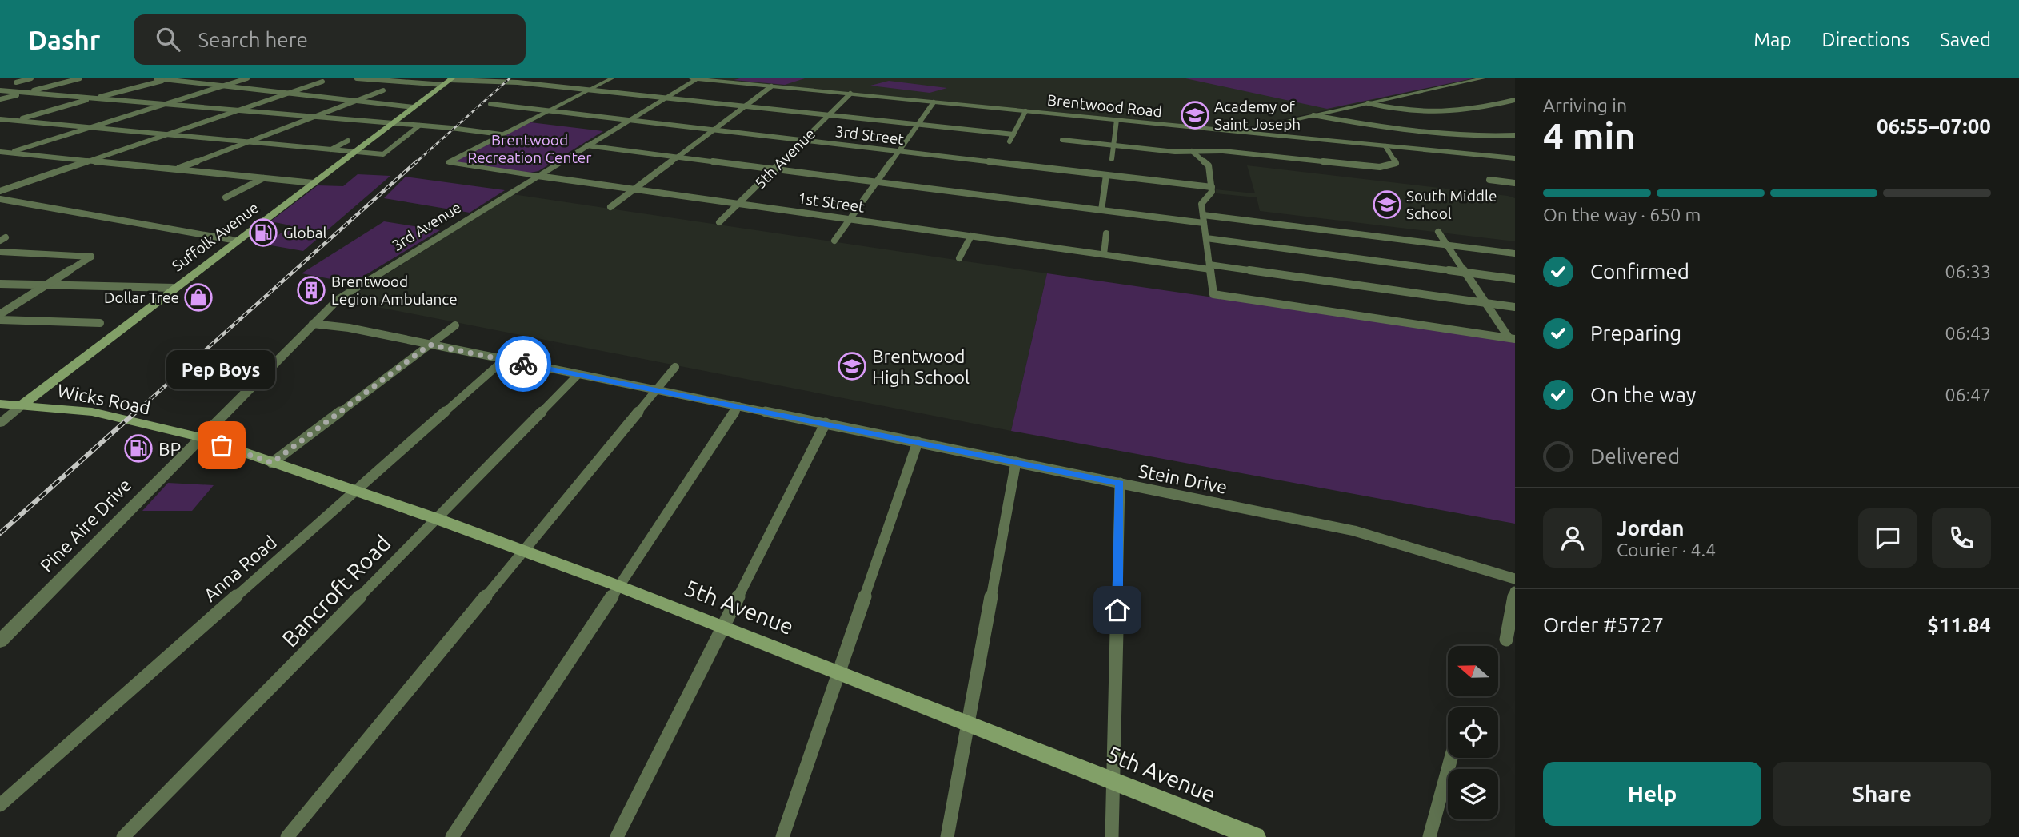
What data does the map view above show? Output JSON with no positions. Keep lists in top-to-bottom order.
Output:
{
  "streets": {
    "main road": ["5th Avenue", "Suffolk Avenue", "Wicks Road"],
    "street": [
      "Brentwood Road",
      "3rd Street",
      "1st Street",
      "3rd Avenue",
      "Stein Drive",
      "Pine Aire Drive",
      "Anna Road",
      "Bancroft Road"
    ]
  },
  "crossings": [
    ["Brentwood Road", "5th Avenue"],
    ["Brentwood Road", "3rd Avenue"],
    ["3rd Street", "5th Avenue"],
    ["3rd Street", "3rd Avenue"],
    ["5th Avenue", "1st Street"],
    ["5th Avenue", "3rd Avenue"],
    ["5th Avenue", "Wicks Road"],
    ["5th Avenue", "Pine Aire Drive"],
    ["5th Avenue", "Anna Road"],
    ["5th Avenue", "Bancroft Road"],
    ["1st Street", "3rd Avenue"],
    ["3rd Avenue", "Wicks Road"],
    ["3rd Avenue", "Stein Drive"],
    ["3rd Avenue", "Pine Aire Drive"],
    ["Suffolk Avenue", "Wicks Road"],
    ["Wicks Road", "Pine Aire Drive"],
    ["Stein Drive", "Anna Road"],
    ["Stein Drive", "Bancroft Road"]
  ],
  "parks": ["Brentwood Recreation Center"],
  "places": {
    "school or university": ["Academy of Saint Joseph", "South Middle School", "Brentwood High School"],
    "fuel station": ["Global", "BP"],
    "building": ["Brentwood Legion Ambulance"],
    "shop": ["Dollar Tree"],
    "other": ["Pep Boys"]
  },
  "north": "left",
  "page": {
    "header": "Dashr",
    "search": "Search here",
    "nav": ["Map", "Directions", "Saved"],
    "heading": ["4 min", "Arriving in", "06:55–07:00"],
    "panel": [
      "Jordan",
      "Courier · 4.4",
      "Order #5727",
      "$11.84"
    ],
    "bar": "On the way · 650 m",
    "list": [
      ["Confirmed", "06:33"],
      ["Preparing", "06:43"],
      ["On the way", "06:47"],
      "Delivered"
    ],
    "bubble": "Pep Boys",
    "buttons": ["Help", "Share"]
  }
}
